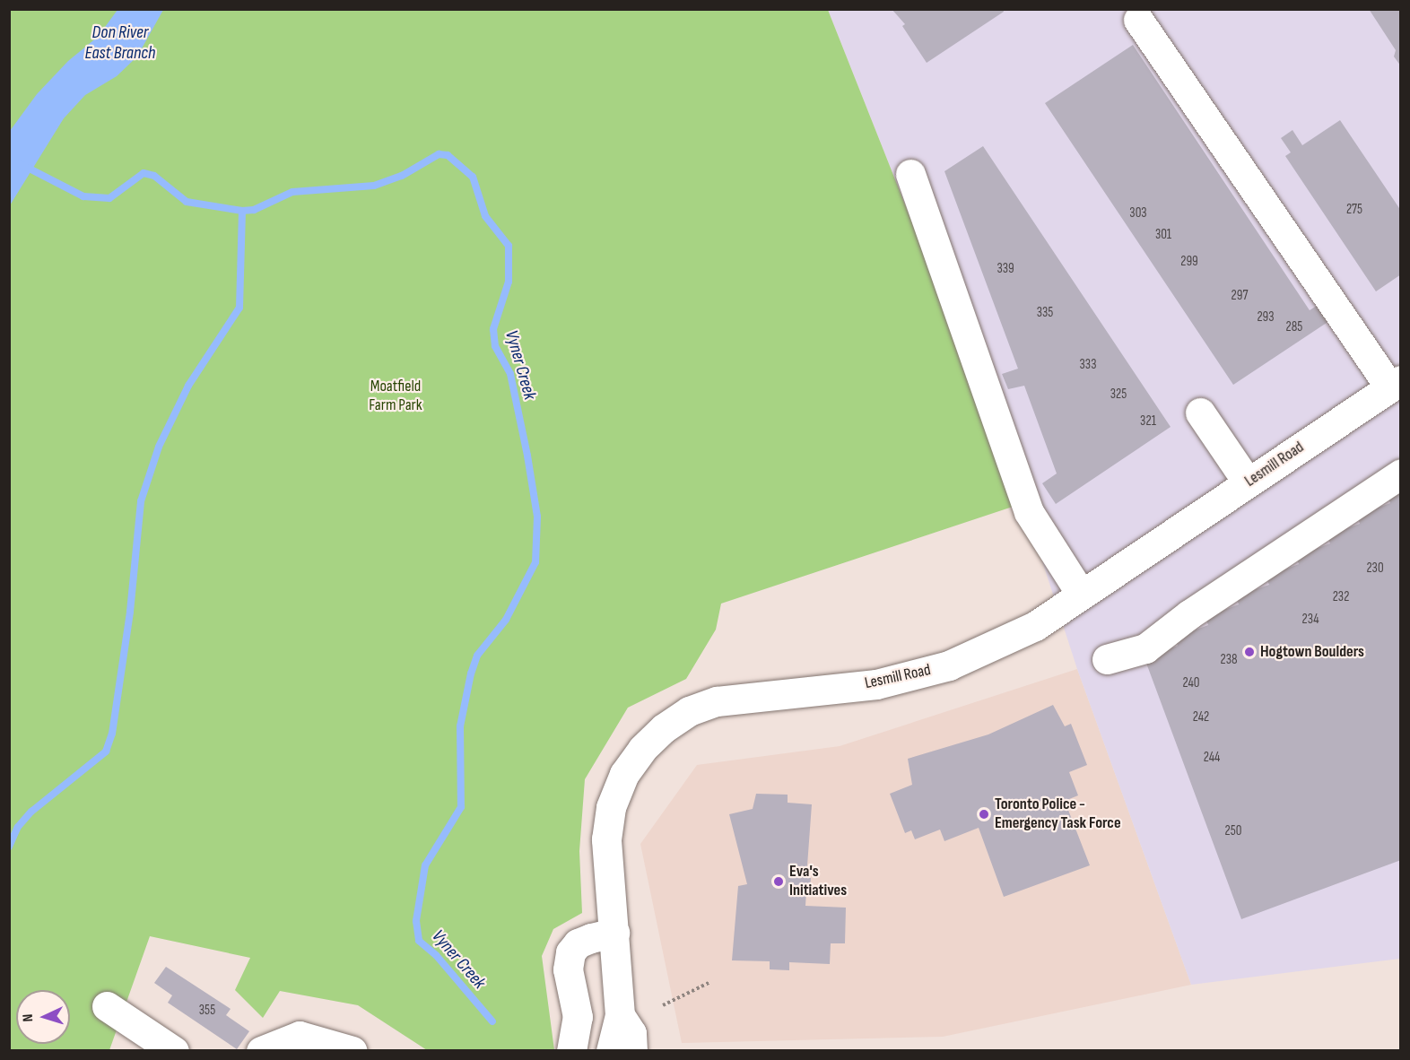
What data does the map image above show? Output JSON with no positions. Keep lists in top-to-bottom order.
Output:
{
  "streets": {
    "street": ["Lesmill Road"]
  },
  "water": ["Don River East Branch", "Vyner Creek"],
  "parks": ["Moatfield Farm Park"],
  "places": ["Hogtown Boulders", "Toronto Police - Emergency Task Force", "Eva's Initiatives"],
  "house_numbers": [
    "275",
    "303",
    "301",
    "299",
    "339",
    "297",
    "335",
    "293",
    "285",
    "333",
    "325",
    "321",
    "230",
    "232",
    "234",
    "238",
    "240",
    "242",
    "244",
    "250",
    "355"
  ],
  "north": "left"
}
